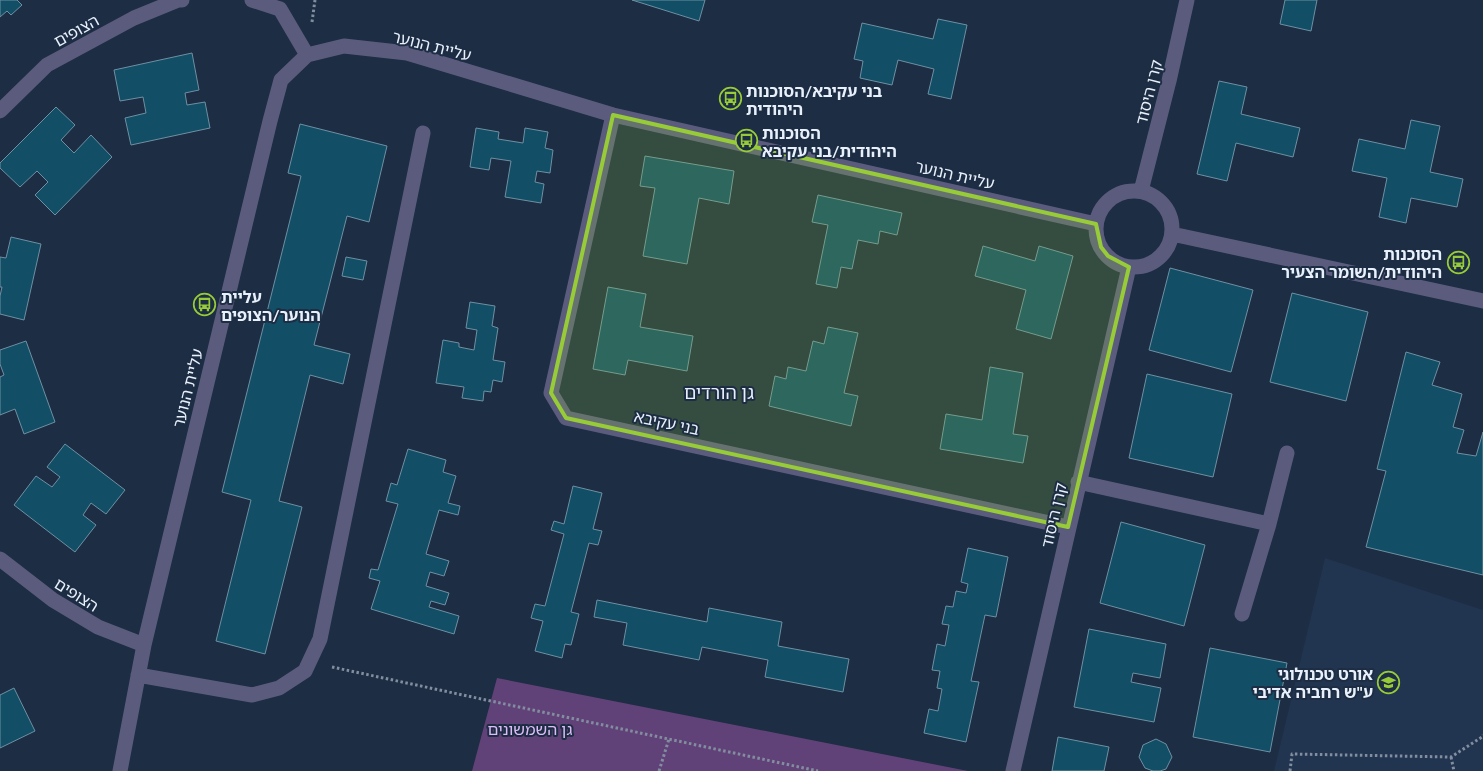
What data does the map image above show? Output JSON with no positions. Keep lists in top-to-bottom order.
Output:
{
  "streets": {
    "street": [
      "הצופים",
      "עליית הנוער",
      "קרן היסוד",
      "בני עקיבא"
    ]
  },
  "crossings": [
    ["הצופים", "עליית הנוער"],
    ["עליית הנוער", "קרן היסוד"],
    ["עליית הנוער", "בני עקיבא"],
    ["קרן היסוד", "בני עקיבא"]
  ],
  "districts": ["גן הורדים"],
  "parks": ["גן השמשונים"],
  "places": {
    "bus stop": [
      "בני עקיבא/הסוכנות היהודית",
      "הסוכנות היהודית/בני עקיבא",
      "הסוכנות היהודית/השומר הצעיר",
      "עליית הנוער/הצופים"
    ],
    "school or university": ["אורט טכנולוגי ע\"ש רחביה אדיבי"]
  }
}
